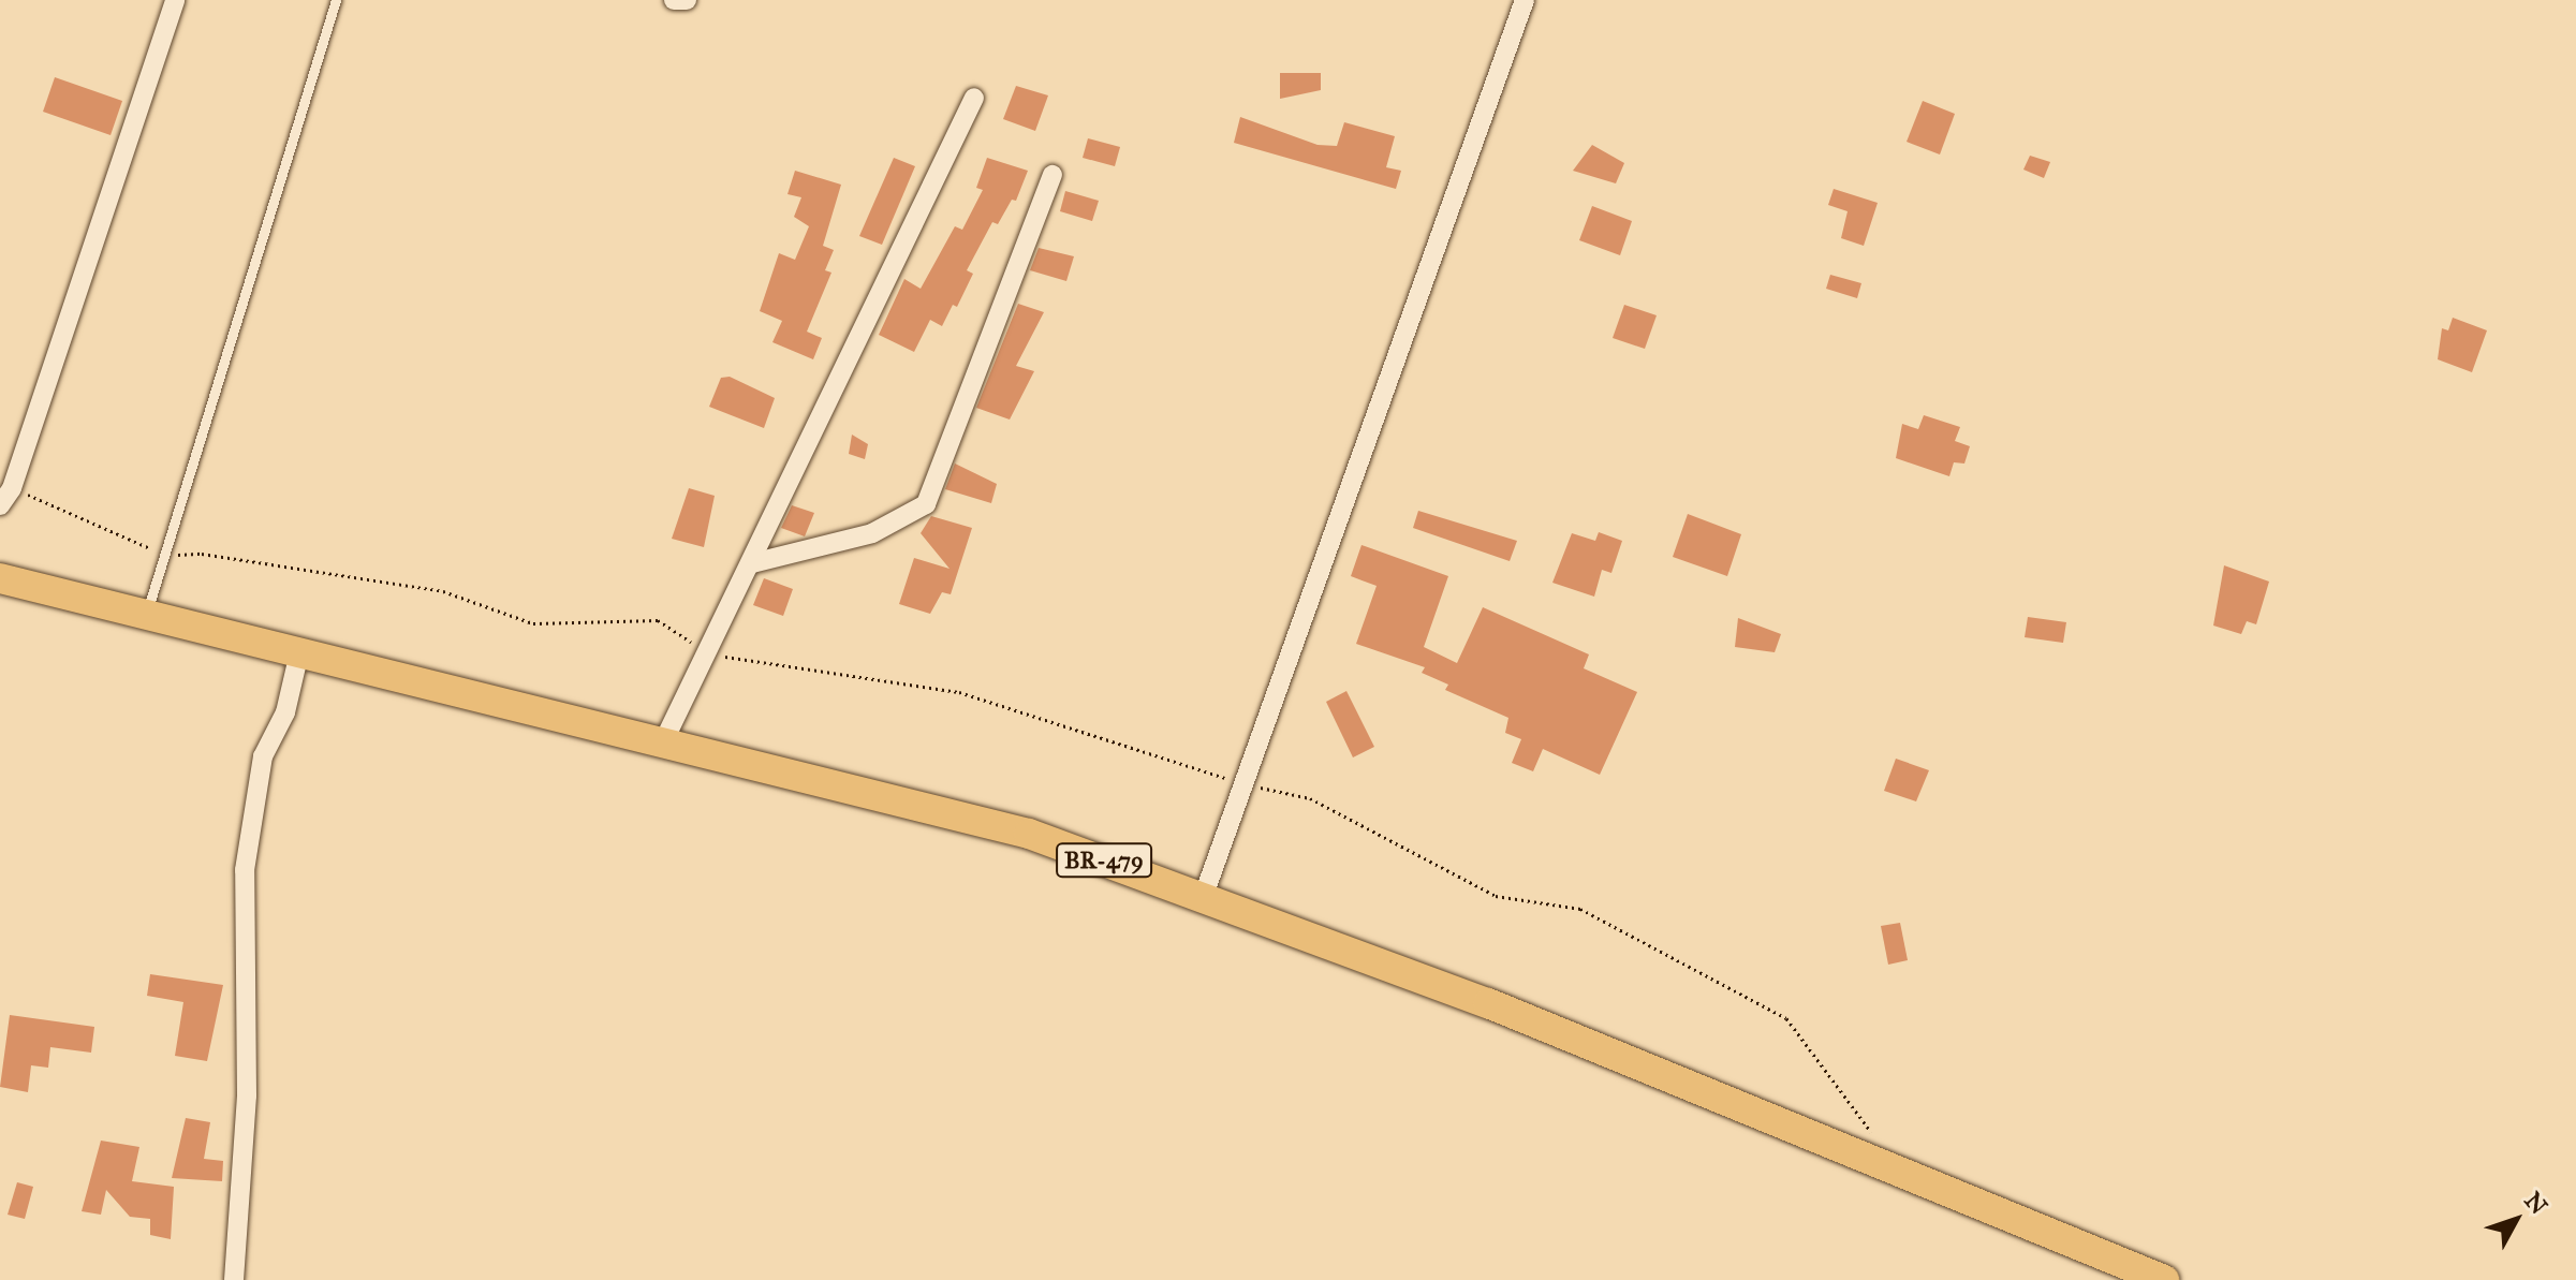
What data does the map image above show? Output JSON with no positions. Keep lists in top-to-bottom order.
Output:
{
  "streets": {
    "main road": ["BR-479"]
  },
  "north": "top right"
}
